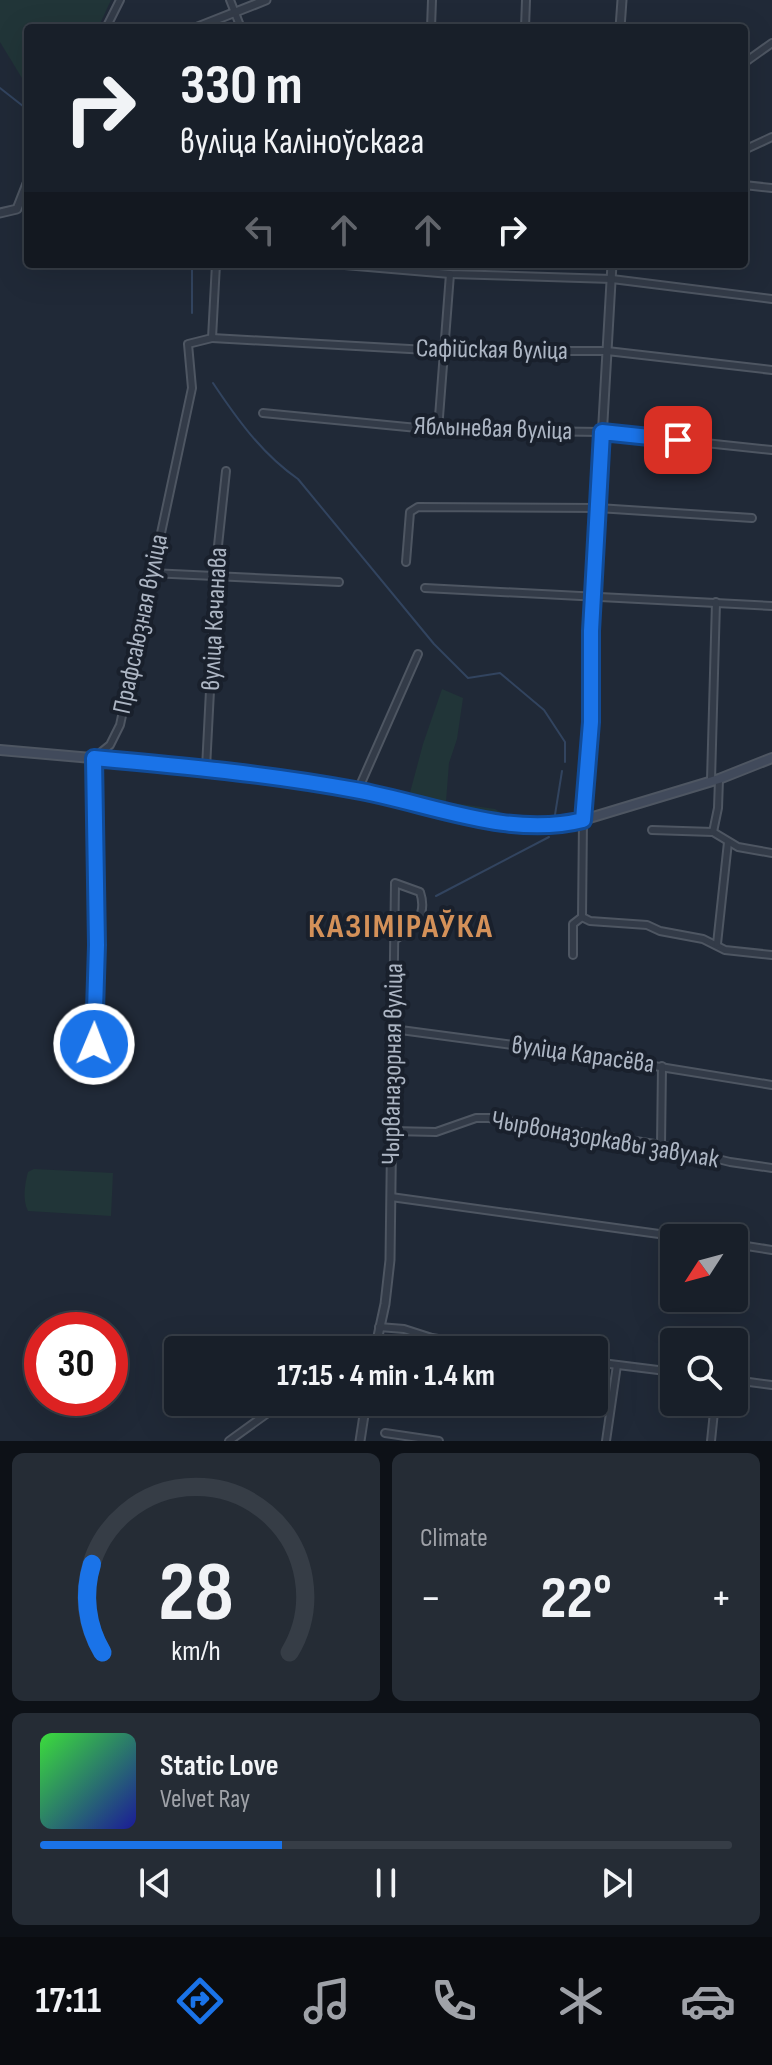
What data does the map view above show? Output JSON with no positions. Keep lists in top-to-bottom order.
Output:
{
  "streets": {
    "street": [
      "Сафійская вуліца",
      "Яблыневая вуліца",
      "вуліца Качанава",
      "Прафсаюзная вуліца",
      "вуліца Карасёва",
      "Чырваназорная вуліца",
      "Чырвоназоркавы завулак"
    ]
  },
  "crossings": [
    ["Сафійская вуліца", "Прафсаюзная вуліца"],
    ["вуліца Карасёва", "Чырваназорная вуліца"],
    ["Чырваназорная вуліца", "Чырвоназоркавы завулак"]
  ],
  "districts": ["КАЗІМІРАЎКА"],
  "north": "bottom left",
  "page": {
    "turn": ["330 m", "вуліца Каліноўскага"],
    "limit": "30",
    "trip": "17:15 · 4 min · 1.4 km",
    "tile": "Climate",
    "heat": ["−", "22°", "+"],
    "song": ["Static Love", "Velvet Ray"],
    "tabs": "17:11",
    "gauge": ["28", "km/h"]
  }
}
